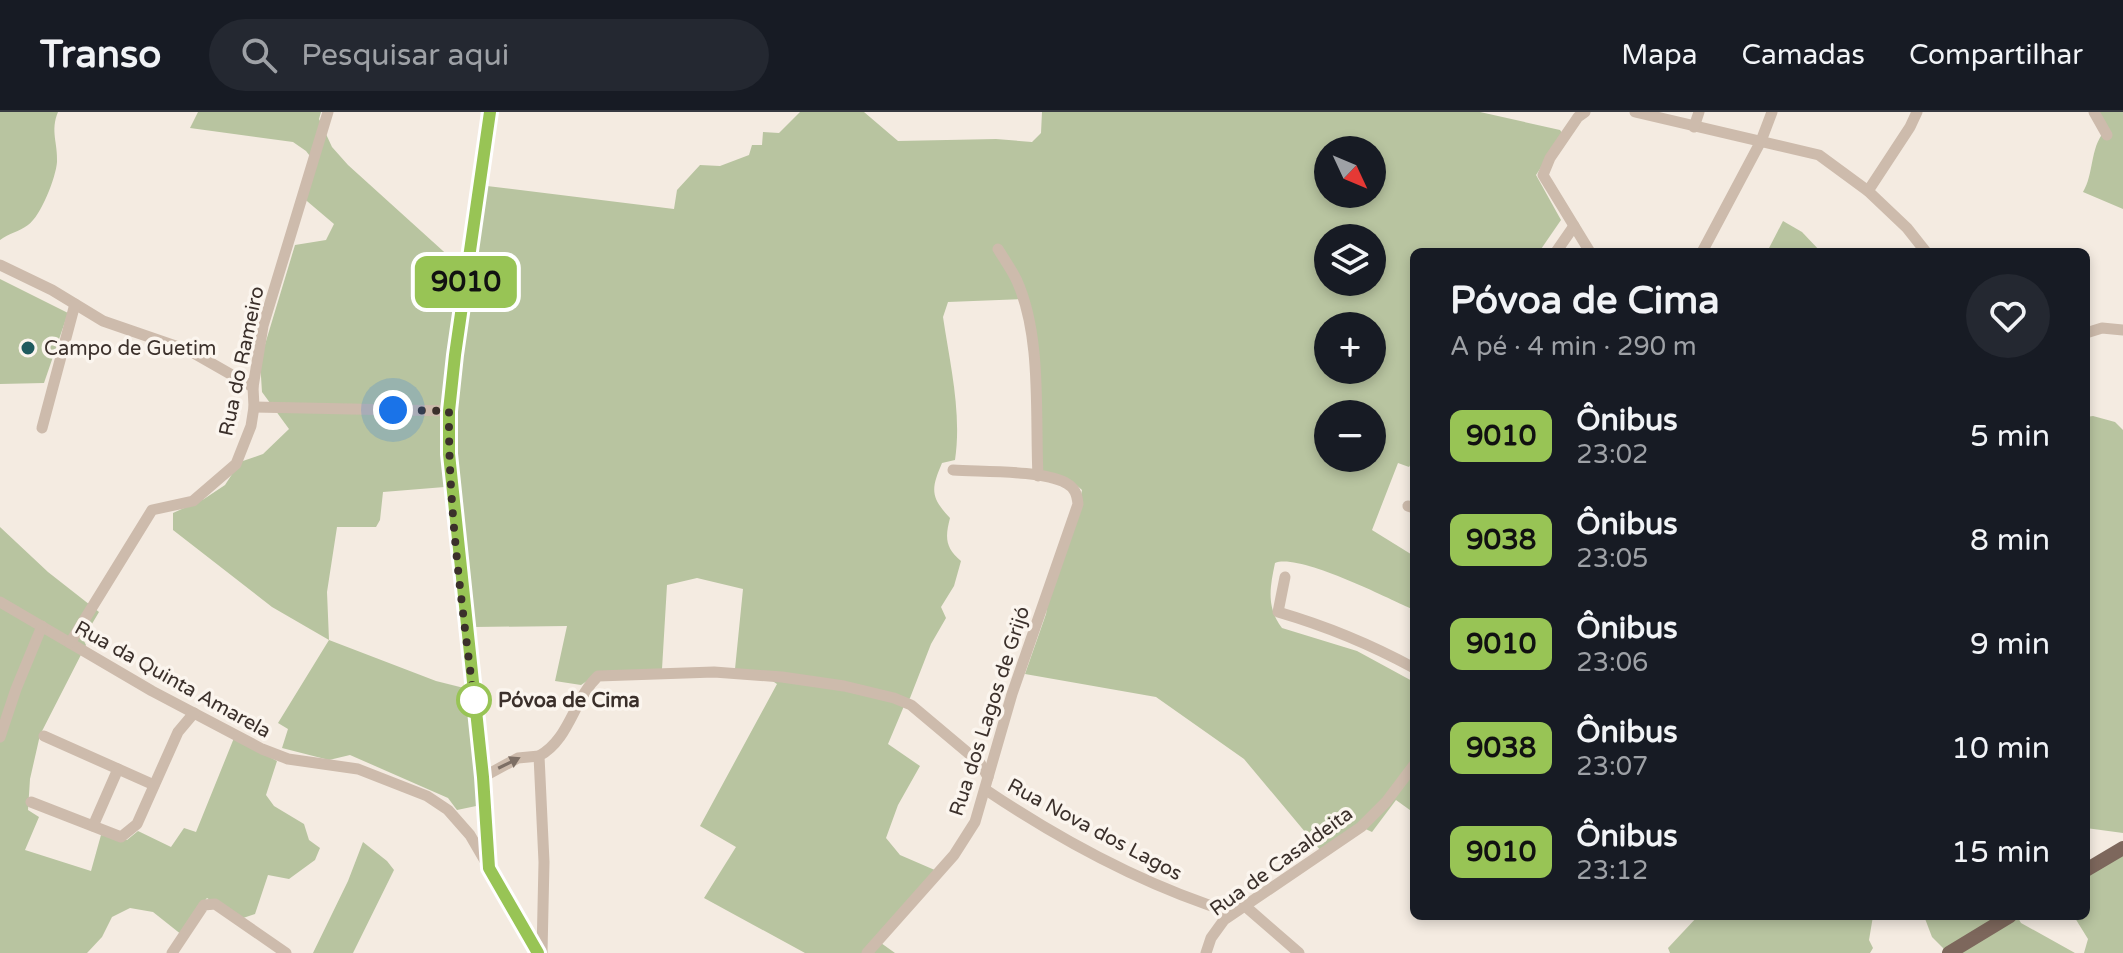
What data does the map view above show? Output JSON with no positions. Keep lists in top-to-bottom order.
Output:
{
  "streets": {
    "street": [
      "Rua do Rameiro",
      "Rua da Quinta Amarela",
      "Rua dos Lagos de Grijó",
      "Rua Nova dos Lagos",
      "Rua de Casaldeita"
    ]
  },
  "crossings": [
    ["Rua do Rameiro", "Rua da Quinta Amarela"],
    ["Rua dos Lagos de Grijó", "Rua Nova dos Lagos"],
    ["Rua Nova dos Lagos", "Rua de Casaldeita"]
  ],
  "places": ["Campo de Guetim", "Póvoa de Cima"],
  "lines": ["bus line 9010"],
  "north": "bottom right",
  "page": {
    "header": "Transo",
    "search": "Pesquisar aqui",
    "nav": ["Mapa", "Camadas", "Compartilhar"],
    "on_map": "9010",
    "map_buttons": ["+", "−"],
    "heading": ["Póvoa de Cima", "A pé · 4 min · 290 m"],
    "list": [
      {
        "mark": "9010",
        "name": "Ônibus",
        "note": "23:02",
        "value": "5 min"
      },
      {
        "mark": "9038",
        "name": "Ônibus",
        "note": "23:05",
        "value": "8 min"
      },
      {
        "mark": "9010",
        "name": "Ônibus",
        "note": "23:06",
        "value": "9 min"
      },
      {
        "mark": "9038",
        "name": "Ônibus",
        "note": "23:07",
        "value": "10 min"
      },
      {
        "mark": "9010",
        "name": "Ônibus",
        "note": "23:12",
        "value": "15 min"
      }
    ]
  }
}
